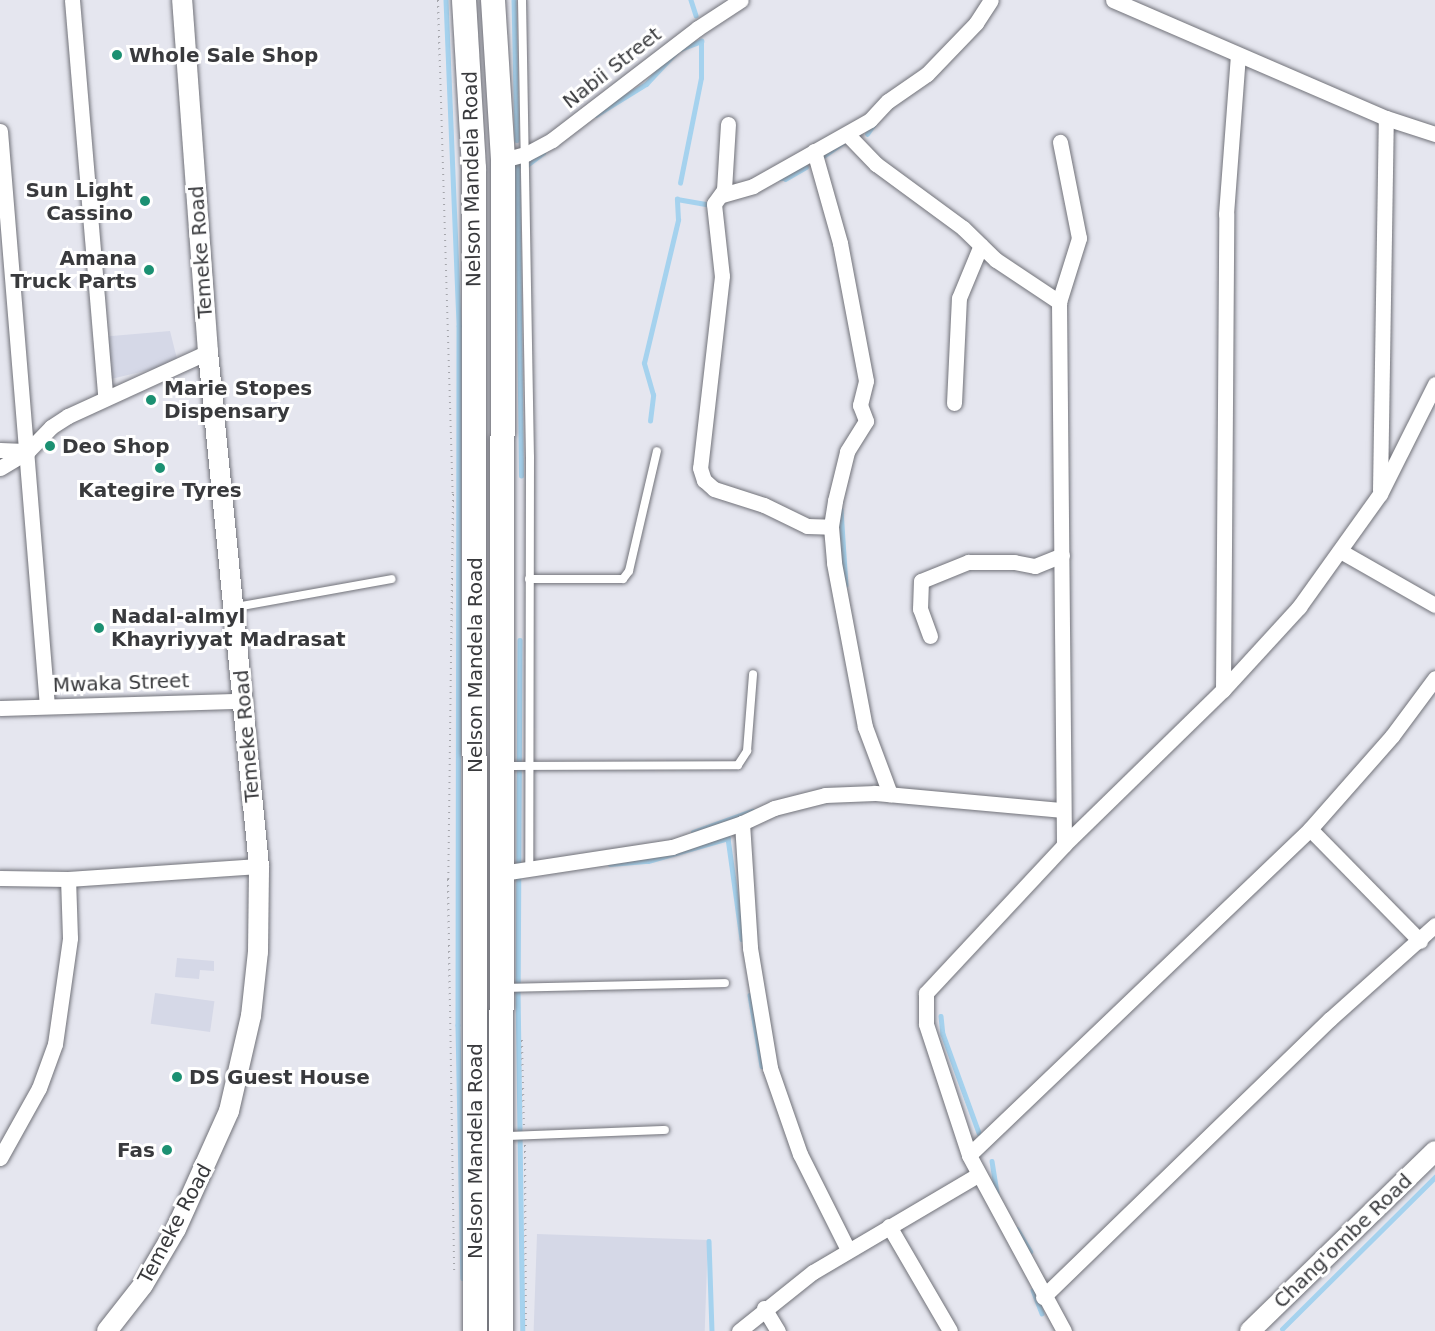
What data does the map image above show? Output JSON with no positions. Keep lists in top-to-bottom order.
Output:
{
  "streets": {
    "main road": ["Nelson Mandela Road"],
    "street": [
      "Nabii Street",
      "Temeke Road",
      "Mwaka Street",
      "Chang'ombe Road"
    ]
  },
  "crossings": [
    ["Nabii Street", "Nelson Mandela Road"],
    ["Temeke Road", "Mwaka Street"]
  ],
  "places": [
    "Whole Sale Shop",
    "Sun Light Cassino",
    "Amana Truck Parts",
    "Marie Stopes Dispensary",
    "Deo Shop",
    "Kategire Tyres",
    "Nadal-almyl Khayriyyat Madrasat",
    "DS Guest House",
    "Fas"
  ]
}
